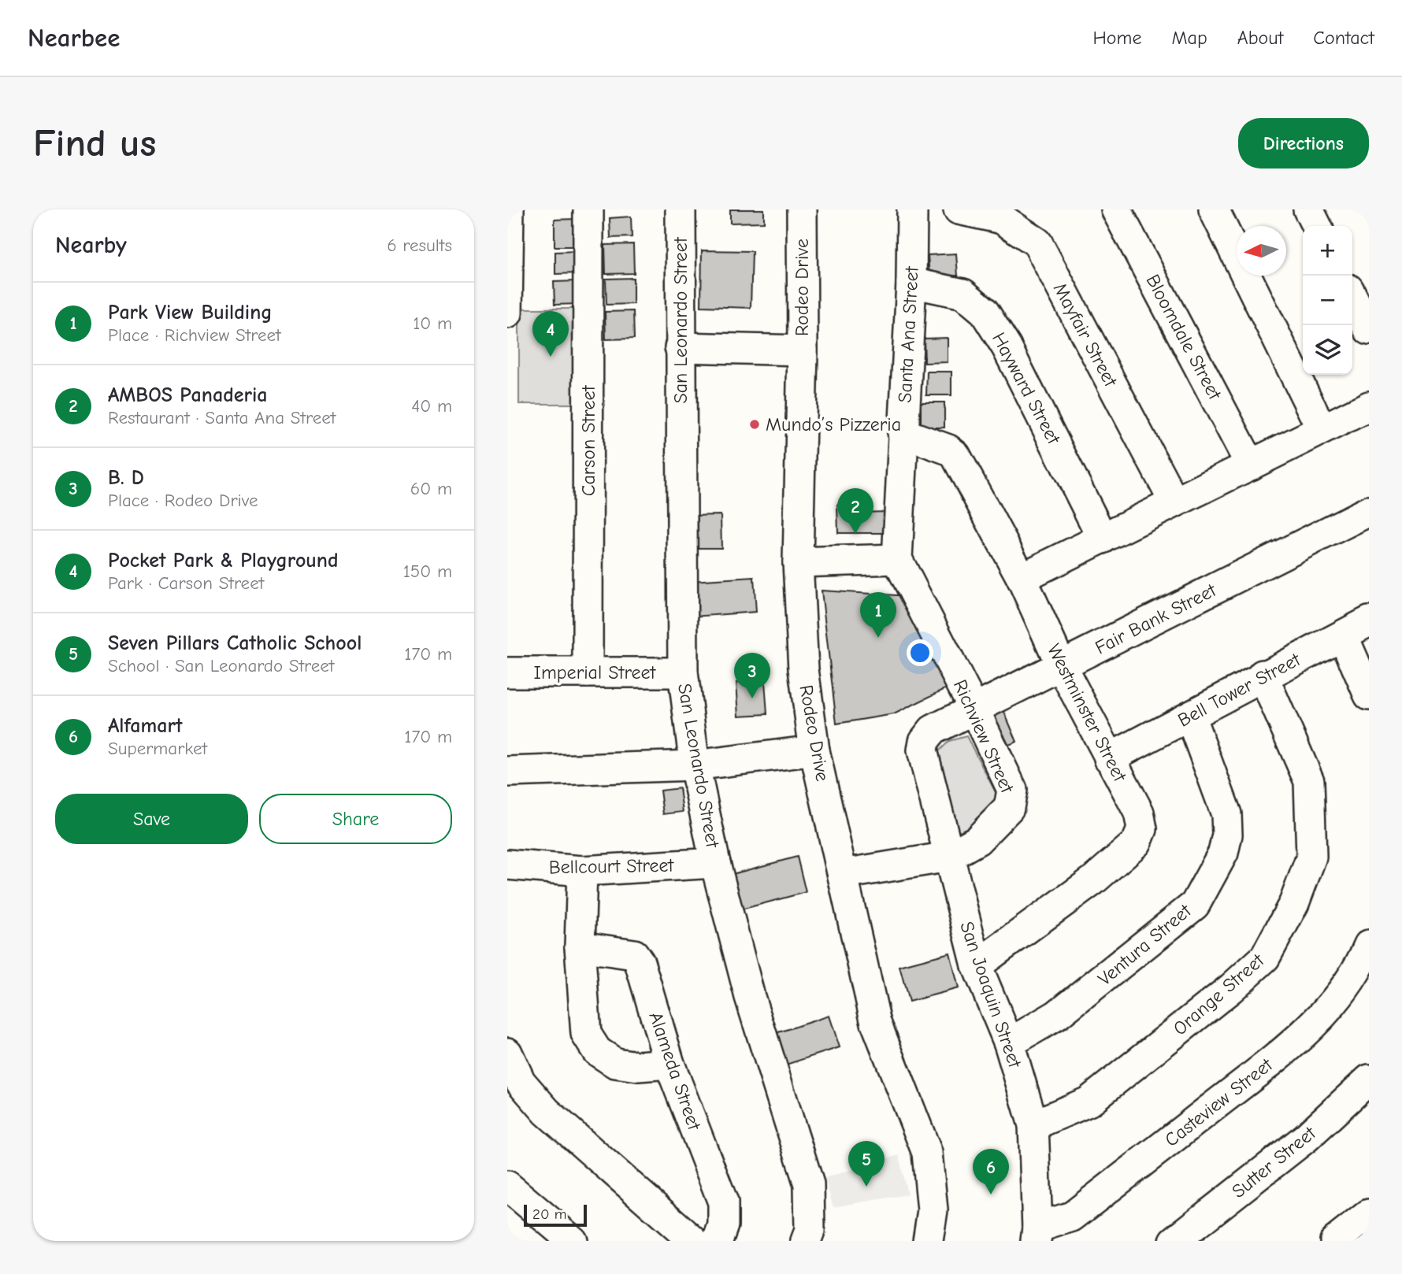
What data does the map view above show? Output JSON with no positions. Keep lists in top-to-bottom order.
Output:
{
  "streets": {
    "street": [
      "Rodeo Drive",
      "San Leonardo Street",
      "Santa Ana Street",
      "Mayfair Street",
      "Bloomdale Street",
      "Hayward Street",
      "Carson Street",
      "Fair Bank Street",
      "Imperial Street",
      "Bell Tower Street",
      "Westminster Street",
      "Richview Street",
      "Bellcourt Street",
      "Ventura Street",
      "San Joaquin Street",
      "Orange Street",
      "Alameda Street",
      "Casteview Street",
      "Sutter Street"
    ]
  },
  "crossings": [
    ["Rodeo Drive", "Richview Street"],
    ["San Leonardo Street", "Imperial Street"],
    ["San Leonardo Street", "Bellcourt Street"],
    ["Santa Ana Street", "Hayward Street"],
    ["Santa Ana Street", "Westminster Street"],
    ["Santa Ana Street", "Richview Street"],
    ["Carson Street", "Imperial Street"],
    ["Fair Bank Street", "Westminster Street"],
    ["Fair Bank Street", "Richview Street"],
    ["Fair Bank Street", "San Joaquin Street"],
    ["Bell Tower Street", "Westminster Street"],
    ["Bell Tower Street", "Ventura Street"],
    ["Bell Tower Street", "Orange Street"],
    ["Westminster Street", "San Joaquin Street"],
    ["Richview Street", "San Joaquin Street"],
    ["Ventura Street", "San Joaquin Street"],
    ["San Joaquin Street", "Orange Street"],
    ["San Joaquin Street", "Casteview Street"]
  ],
  "places": ["Mundo’s Pizzeria"],
  "scale_bar": "20 m",
  "north": "left",
  "page": {
    "header": "Nearbee",
    "nav": [
      "Home",
      "Map",
      "About",
      "Contact"
    ],
    "buttons": [
      "Directions",
      ["Save", "Share"]
    ],
    "title": "Find us",
    "heading": ["Nearby", "6 results"],
    "map_buttons": ["+", "−"],
    "list": [
      {
        "mark": "1",
        "name": "Park View Building",
        "note": "Place · Richview Street",
        "value": "10 m"
      },
      {
        "mark": "2",
        "name": "AMBOS Panaderia",
        "note": "Restaurant · Santa Ana Street",
        "value": "40 m"
      },
      {
        "mark": "3",
        "name": "B. D",
        "note": "Place · Rodeo Drive",
        "value": "60 m"
      },
      {
        "mark": "4",
        "name": "Pocket Park & Playground",
        "note": "Park · Carson Street",
        "value": "150 m"
      },
      {
        "mark": "5",
        "name": "Seven Pillars Catholic School",
        "note": "School · San Leonardo Street",
        "value": "170 m"
      },
      {
        "mark": "6",
        "name": "Alfamart",
        "note": "Supermarket",
        "value": "170 m"
      }
    ],
    "pins": [
      "4",
      "2",
      "1",
      "3",
      "5",
      "6"
    ],
    "scale": "20 m"
  }
}
